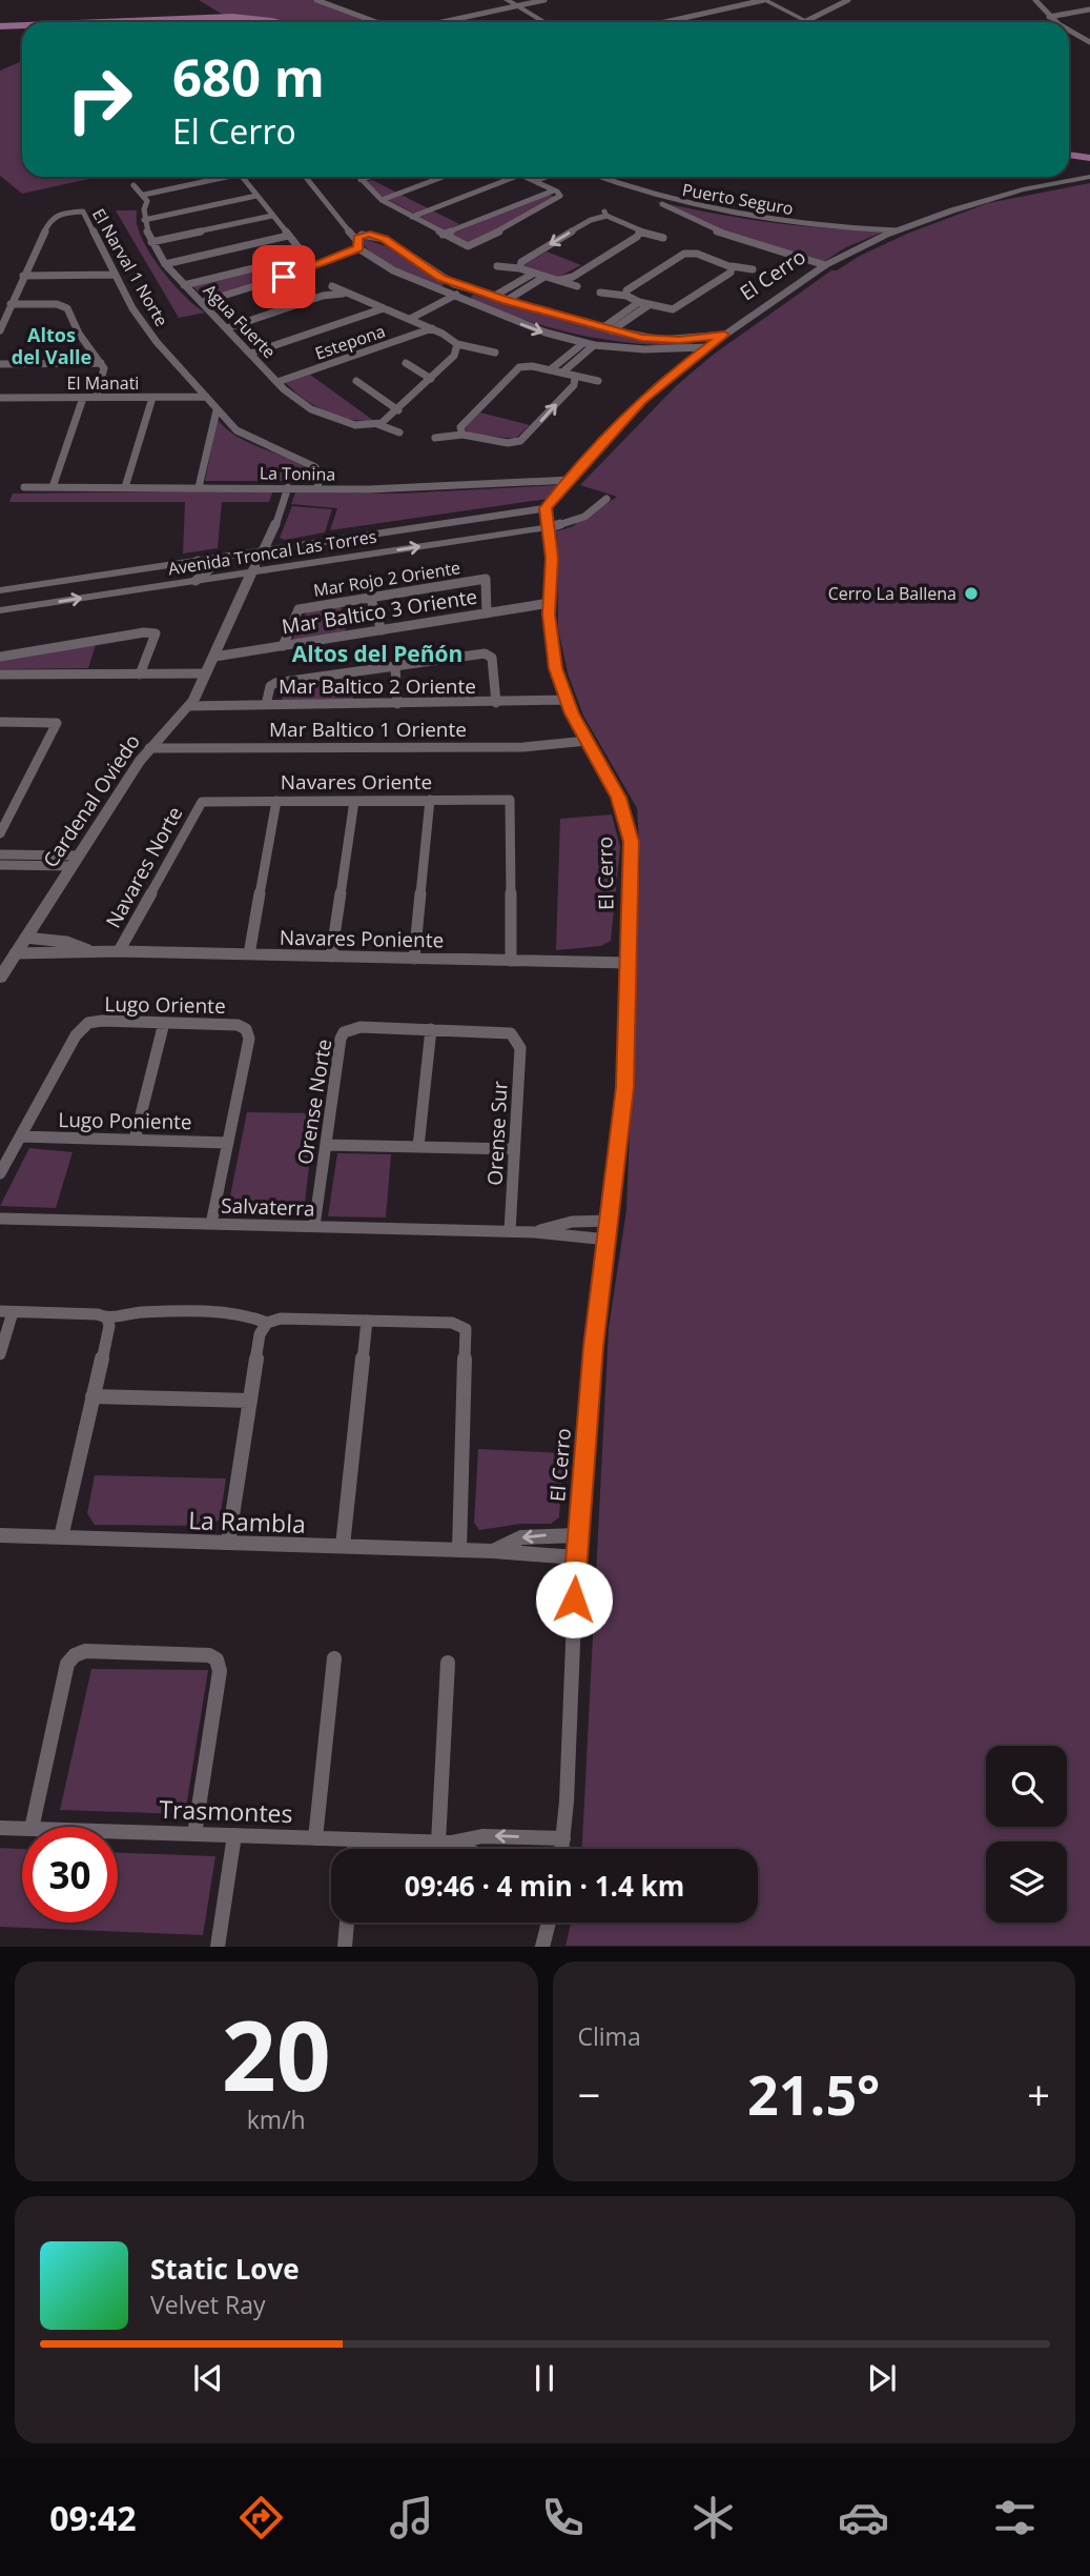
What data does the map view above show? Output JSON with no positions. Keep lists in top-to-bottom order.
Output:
{
  "streets": {
    "street": [
      "Puerto Seguro",
      "El Narval 1 Norte",
      "El Cerro",
      "Agua Fuerte",
      "Estepona",
      "El Manati",
      "La Tonina",
      "Avenida Troncal Las Torres",
      "Mar Rojo 2 Oriente",
      "Mar Baltico 3 Oriente",
      "Mar Baltico 2 Oriente",
      "Mar Baltico 1 Oriente",
      "Navares Oriente",
      "Cardenal Oviedo",
      "Navares Norte",
      "Navares Poniente",
      "Lugo Oriente",
      "Orense Norte",
      "Lugo Poniente",
      "Orense Sur",
      "Salvaterra",
      "La Rambla",
      "Trasmontes"
    ]
  },
  "crossings": [
    ["Puerto Seguro", "El Cerro"],
    ["El Narval 1 Norte", "El Manati"],
    ["El Narval 1 Norte", "La Tonina"],
    ["El Cerro", "La Tonina"],
    ["El Cerro", "Avenida Troncal Las Torres"],
    ["El Cerro", "Mar Baltico 3 Oriente"],
    ["El Cerro", "Mar Baltico 2 Oriente"],
    ["El Cerro", "Mar Baltico 1 Oriente"],
    ["El Cerro", "Navares Poniente"],
    ["El Cerro", "Salvaterra"],
    ["El Cerro", "La Rambla"],
    ["El Cerro", "Trasmontes"],
    ["Agua Fuerte", "Estepona"],
    ["La Tonina", "Cardenal Oviedo"],
    ["Avenida Troncal Las Torres", "Cardenal Oviedo"],
    ["Mar Rojo 2 Oriente", "Mar Baltico 3 Oriente"],
    ["Mar Baltico 3 Oriente", "Cardenal Oviedo"],
    ["Mar Baltico 2 Oriente", "Cardenal Oviedo"],
    ["Mar Baltico 1 Oriente", "Cardenal Oviedo"],
    ["Navares Oriente", "Navares Norte"],
    ["Navares Oriente", "Navares Poniente"],
    ["Cardenal Oviedo", "Navares Poniente"],
    ["Navares Norte", "Navares Poniente"],
    ["Lugo Oriente", "Lugo Poniente"],
    ["Orense Norte", "Orense Sur"],
    ["Orense Norte", "Salvaterra"],
    ["Orense Sur", "Salvaterra"]
  ],
  "districts": ["Altos del Valle", "Altos del Peñón"],
  "places": ["Cerro La Ballena"],
  "page": {
    "turn": ["680 m", "El Cerro"],
    "limit": "30",
    "trip": "09:46 · 4 min · 1.4 km",
    "tile": [
      ["20", "km/h"],
      "Clima"
    ],
    "heat": ["−", "21.5°", "+"],
    "song": ["Static Love", "Velvet Ray"],
    "tabs": "09:42"
  }
}
